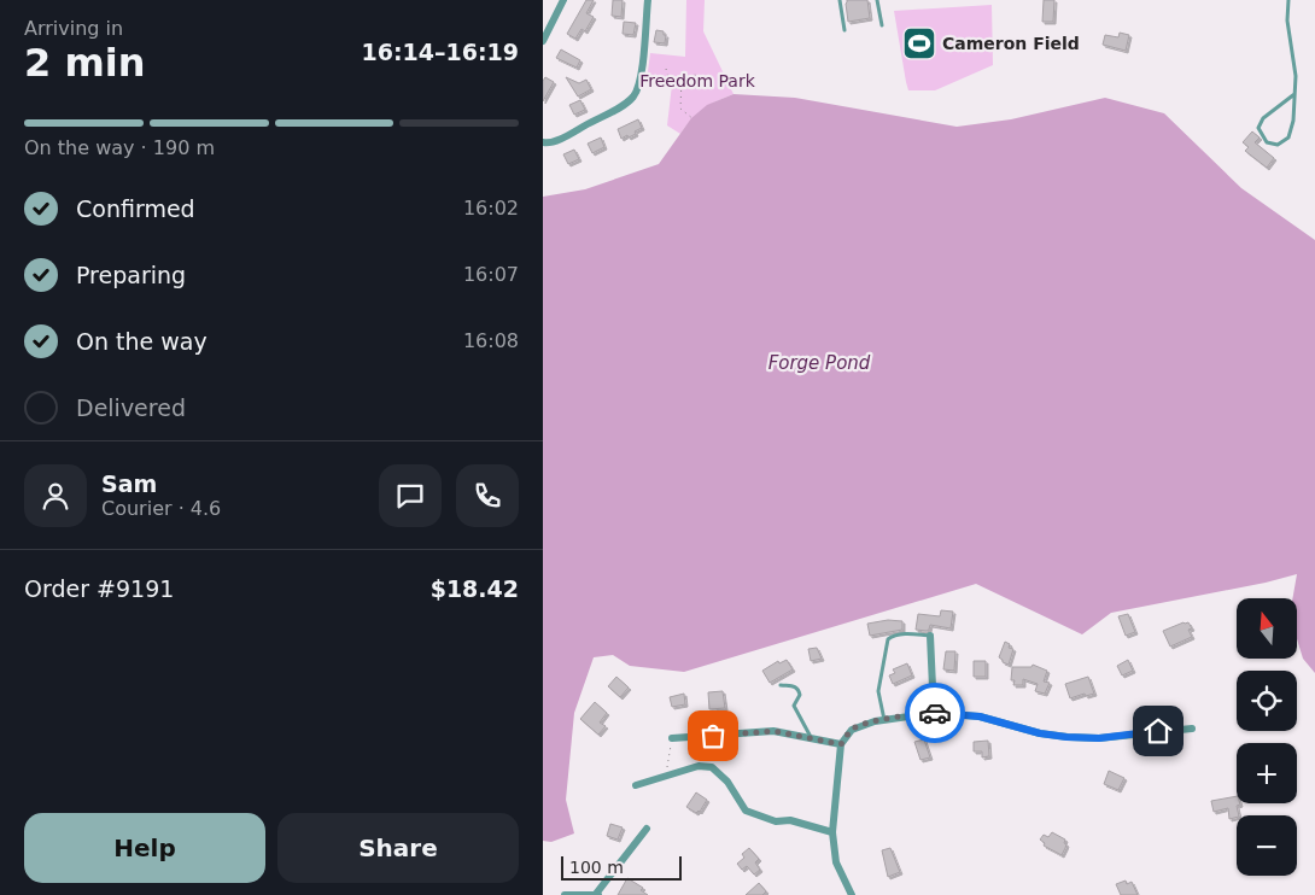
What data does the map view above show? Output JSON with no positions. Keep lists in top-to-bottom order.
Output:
{
  "water": ["Forge Pond"],
  "parks": ["Freedom Park"],
  "places": {
    "sports": ["Cameron Field"]
  },
  "scale_bar": "100 m",
  "north": "top",
  "page": {
    "heading": ["2 min", "Arriving in", "16:14–16:19"],
    "panel": [
      "Sam",
      "Courier · 4.6",
      "Order #9191",
      "$18.42"
    ],
    "bar": "On the way · 190 m",
    "list": [
      ["Confirmed", "16:02"],
      ["Preparing", "16:07"],
      ["On the way", "16:08"],
      "Delivered"
    ],
    "map_buttons": ["+", "−"],
    "buttons": ["Help", "Share"],
    "scale": "100 m"
  }
}
